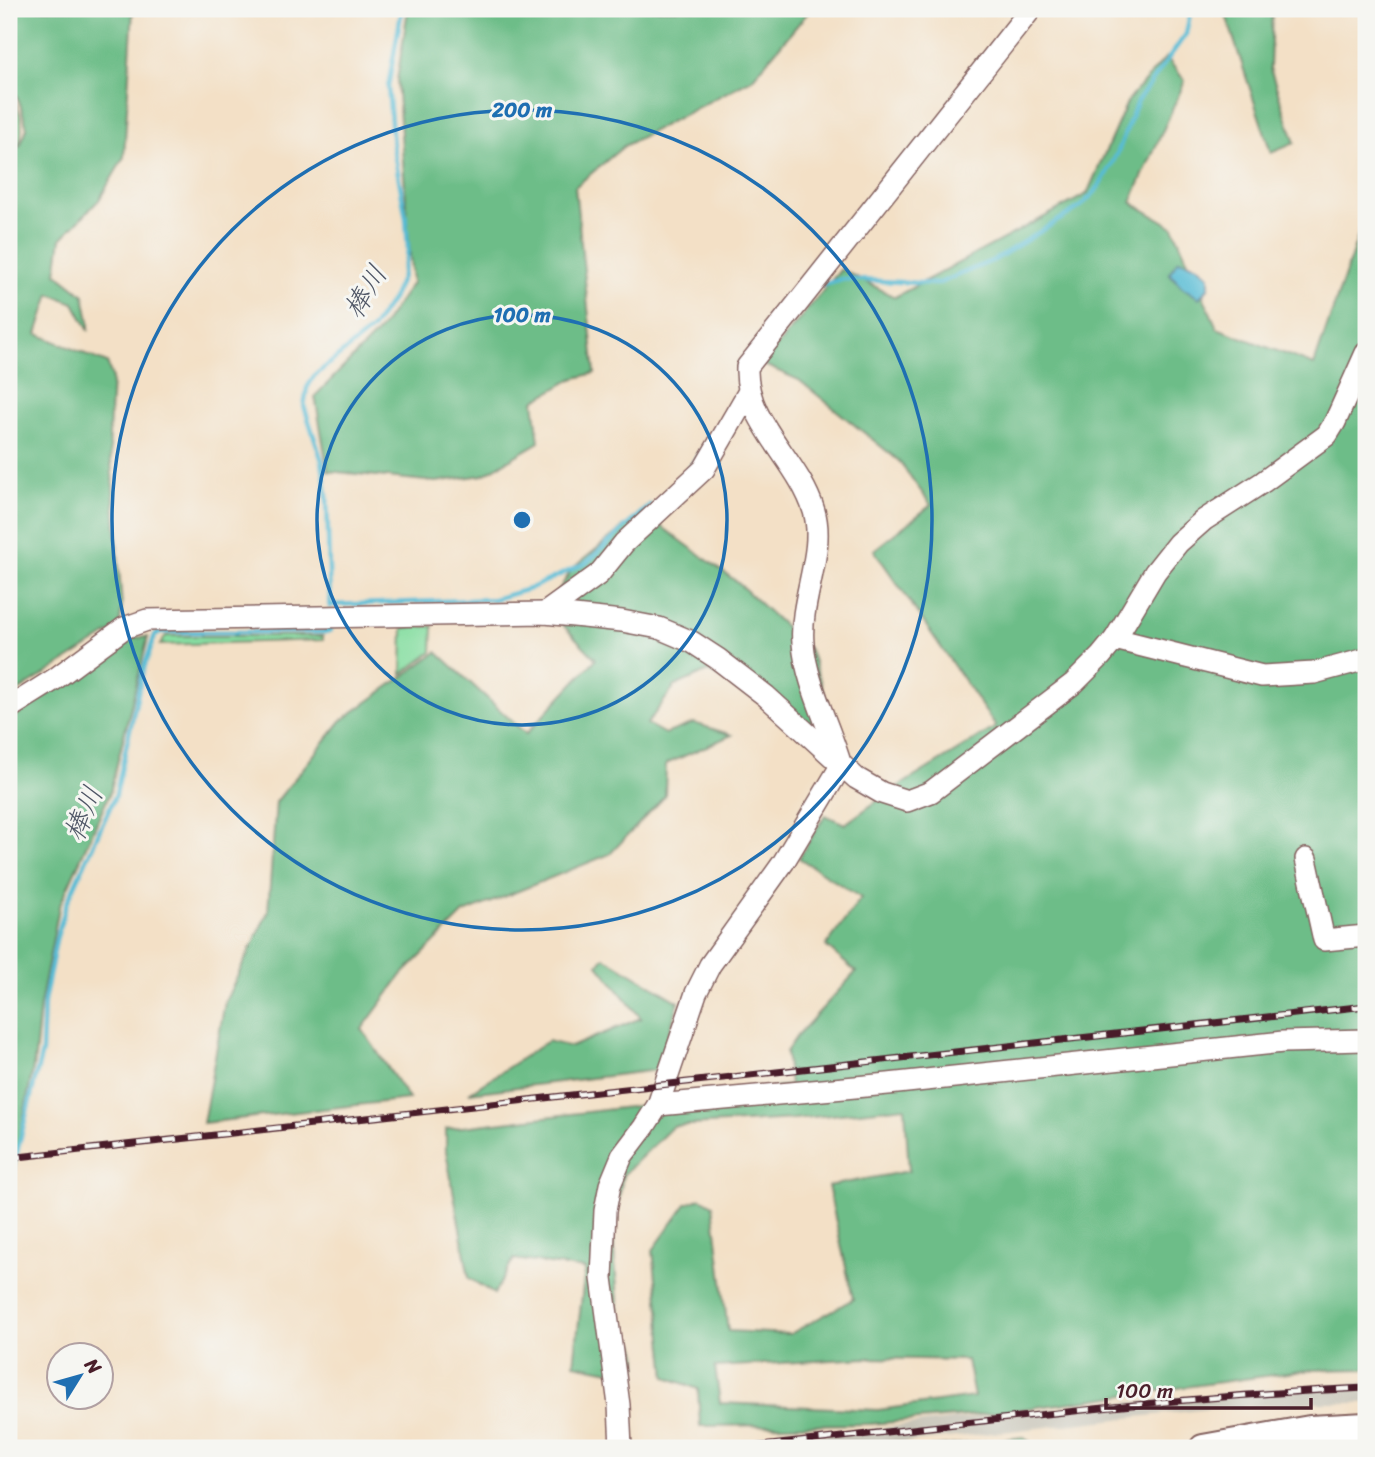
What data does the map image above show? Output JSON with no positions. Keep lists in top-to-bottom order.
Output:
{
  "water": ["棒川"],
  "scale_bar": "100 m",
  "north": "top right",
  "rings": ["200 m", "100 m"]
}
